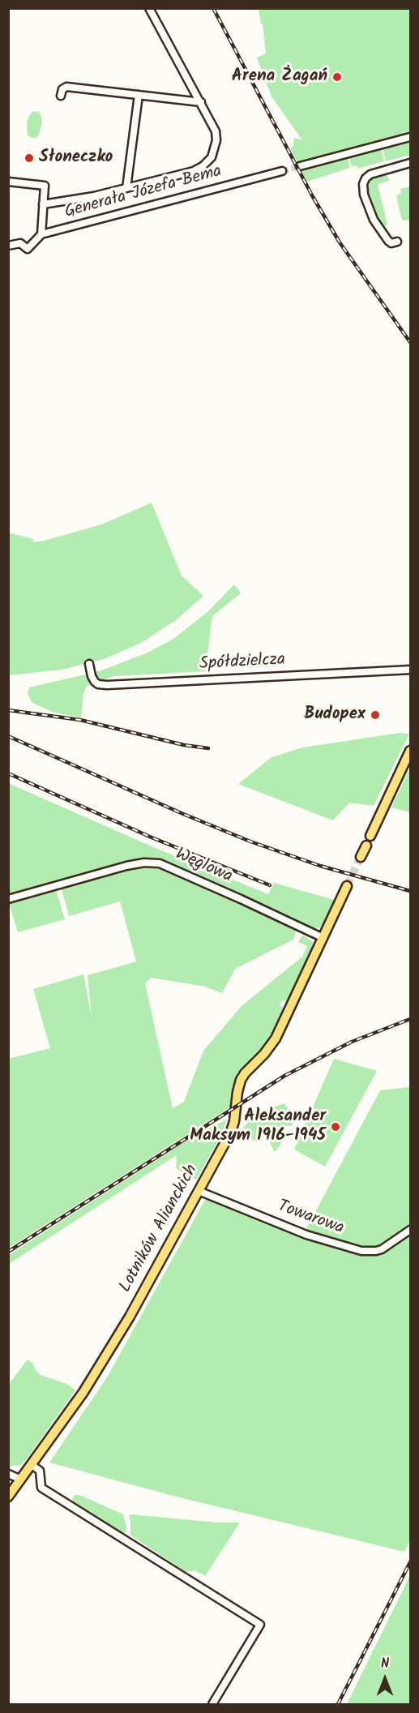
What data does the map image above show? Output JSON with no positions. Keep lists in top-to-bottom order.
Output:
{
  "streets": {
    "main road": ["Lotników Alianckich"],
    "street": [
      "Generała Józefa Bema",
      "Spółdzielcza",
      "Węglowa",
      "Towarowa"
    ]
  },
  "crossings": [
    ["Węglowa", "Lotników Alianckich"],
    ["Towarowa", "Lotników Alianckich"]
  ],
  "places": [
    "Arena Żagań",
    "Słoneczko",
    "Budopex",
    "Aleksander Maksym 1916-1945"
  ],
  "north": "top"
}
